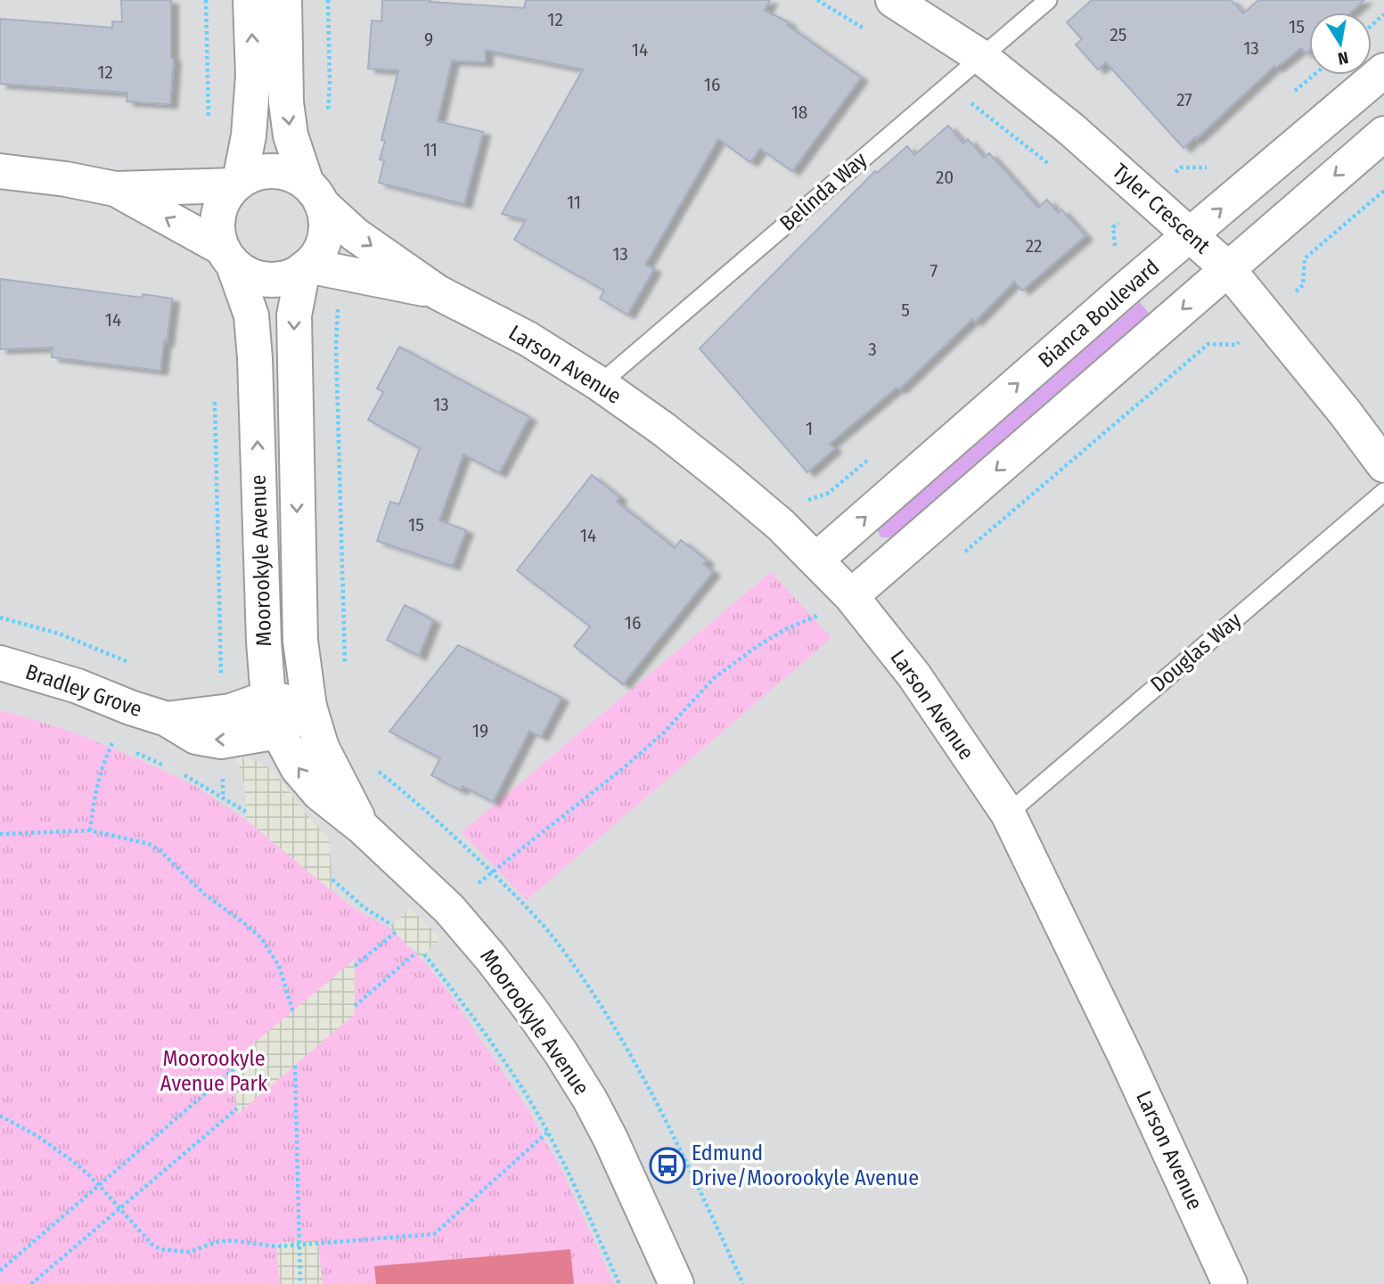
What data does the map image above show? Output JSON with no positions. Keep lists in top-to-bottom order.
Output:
{
  "streets": {
    "street": [
      "Tyler Crescent",
      "Bianca Boulevard",
      "Larson Avenue",
      "Moorookyle Avenue",
      "Bradley Grove"
    ],
    "lane": ["Belinda Way", "Douglas Way"]
  },
  "crossings": [
    ["Belinda Way", "Tyler Crescent"],
    ["Belinda Way", "Larson Avenue"],
    ["Tyler Crescent", "Bianca Boulevard"],
    ["Bianca Boulevard", "Larson Avenue"],
    ["Larson Avenue", "Moorookyle Avenue"],
    ["Larson Avenue", "Douglas Way"],
    ["Moorookyle Avenue", "Bradley Grove"]
  ],
  "parks": ["Moorookyle Avenue Park"],
  "places": {
    "bus stop": ["Edmund Drive/Moorookyle Avenue"]
  },
  "house_numbers": [
    "12",
    "15",
    "25",
    "9",
    "13",
    "14",
    "12",
    "16",
    "27",
    "18",
    "11",
    "20",
    "11",
    "22",
    "13",
    "7",
    "5",
    "14",
    "3",
    "13",
    "1",
    "15",
    "14",
    "16",
    "19"
  ],
  "north": "bottom"
}
